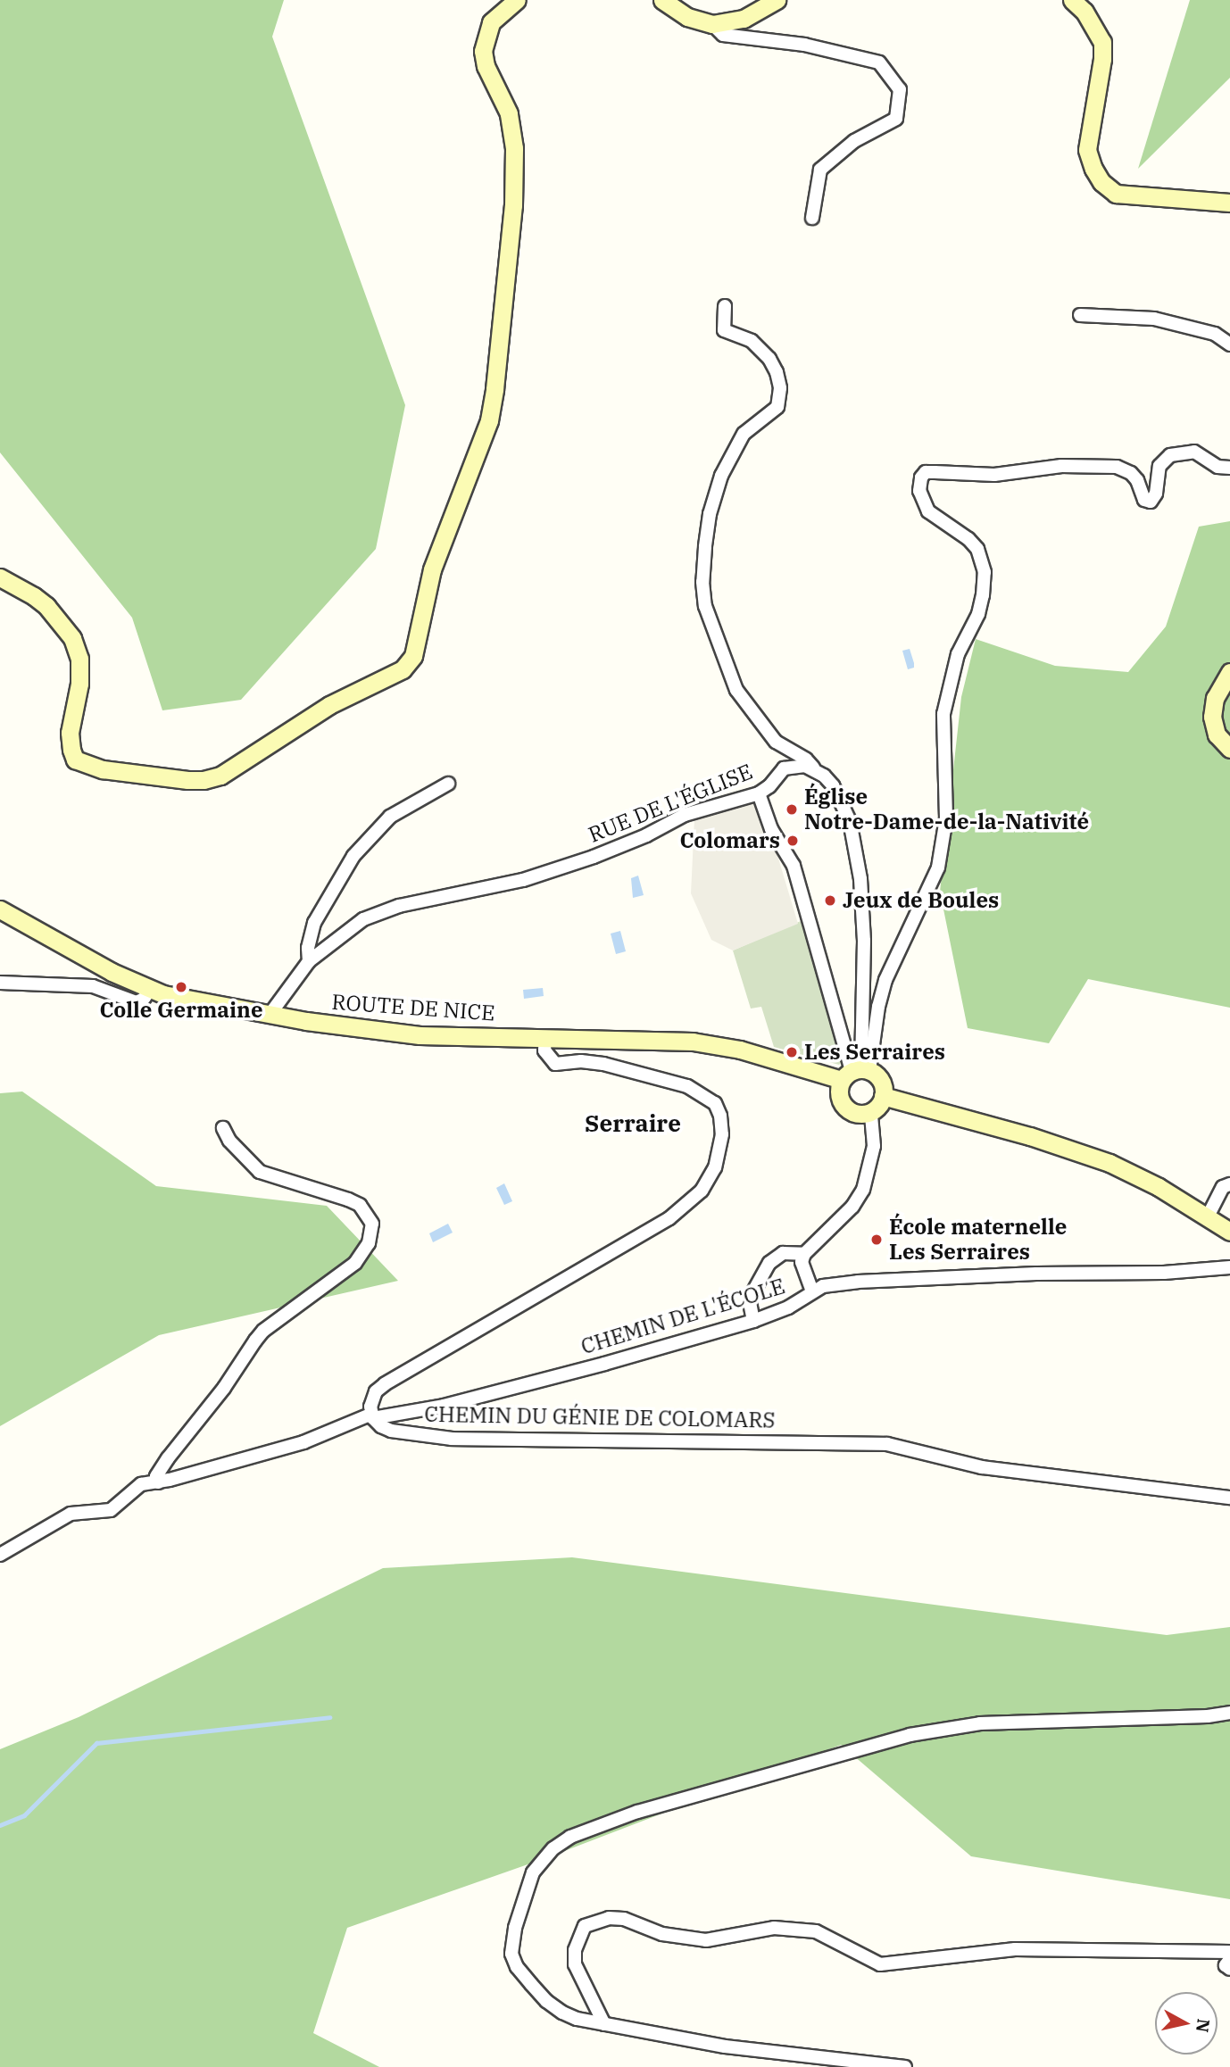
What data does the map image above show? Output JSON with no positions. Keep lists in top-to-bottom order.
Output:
{
  "streets": {
    "street": [
      "RUE DE L'ÉGLISE",
      "ROUTE DE NICE",
      "CHEMIN DE L'ÉCOLE",
      "CHEMIN DU GÉNIE DE COLOMARS"
    ]
  },
  "crossings": [
    ["RUE DE L'ÉGLISE", "ROUTE DE NICE"],
    ["CHEMIN DE L'ÉCOLE", "CHEMIN DU GÉNIE DE COLOMARS"]
  ],
  "districts": ["Serraire"],
  "places": [
    "Église Notre-Dame-de-la-Nativité",
    "Colomars",
    "Jeux de Boules",
    "Colle Germaine",
    "Les Serraires",
    "École maternelle Les Serraires"
  ],
  "north": "right"
}
